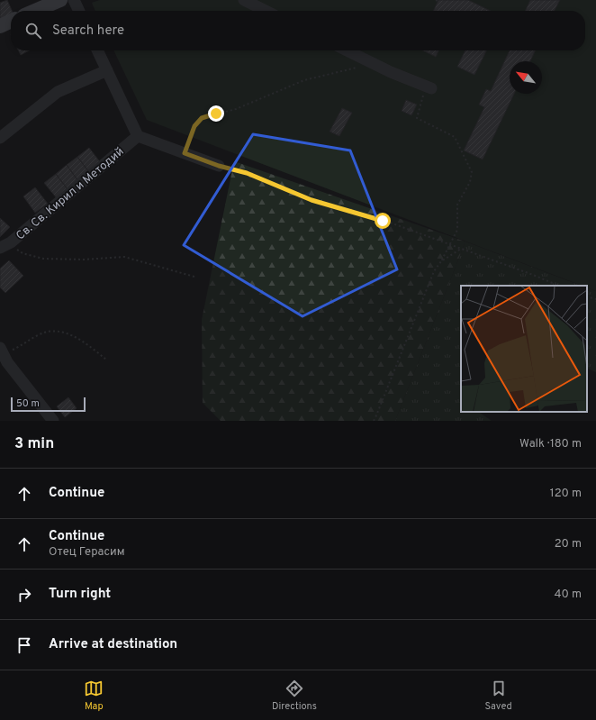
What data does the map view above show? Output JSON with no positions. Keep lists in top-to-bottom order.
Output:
{
  "streets": {
    "street": ["Св. Св. Кирил и Методий"]
  },
  "scale_bar": "50 m",
  "north": "top left",
  "page": {
    "search": "Search here",
    "scale": "50 m",
    "heading": ["3 min", "Walk · 180 m"],
    "list": [
      ["Continue", "120 m"],
      ["Continue", "Отец Герасим", "20 m"],
      ["Turn right", "40 m"],
      "Arrive at destination"
    ],
    "nav": ["Map", "Directions", "Saved"]
  }
}
